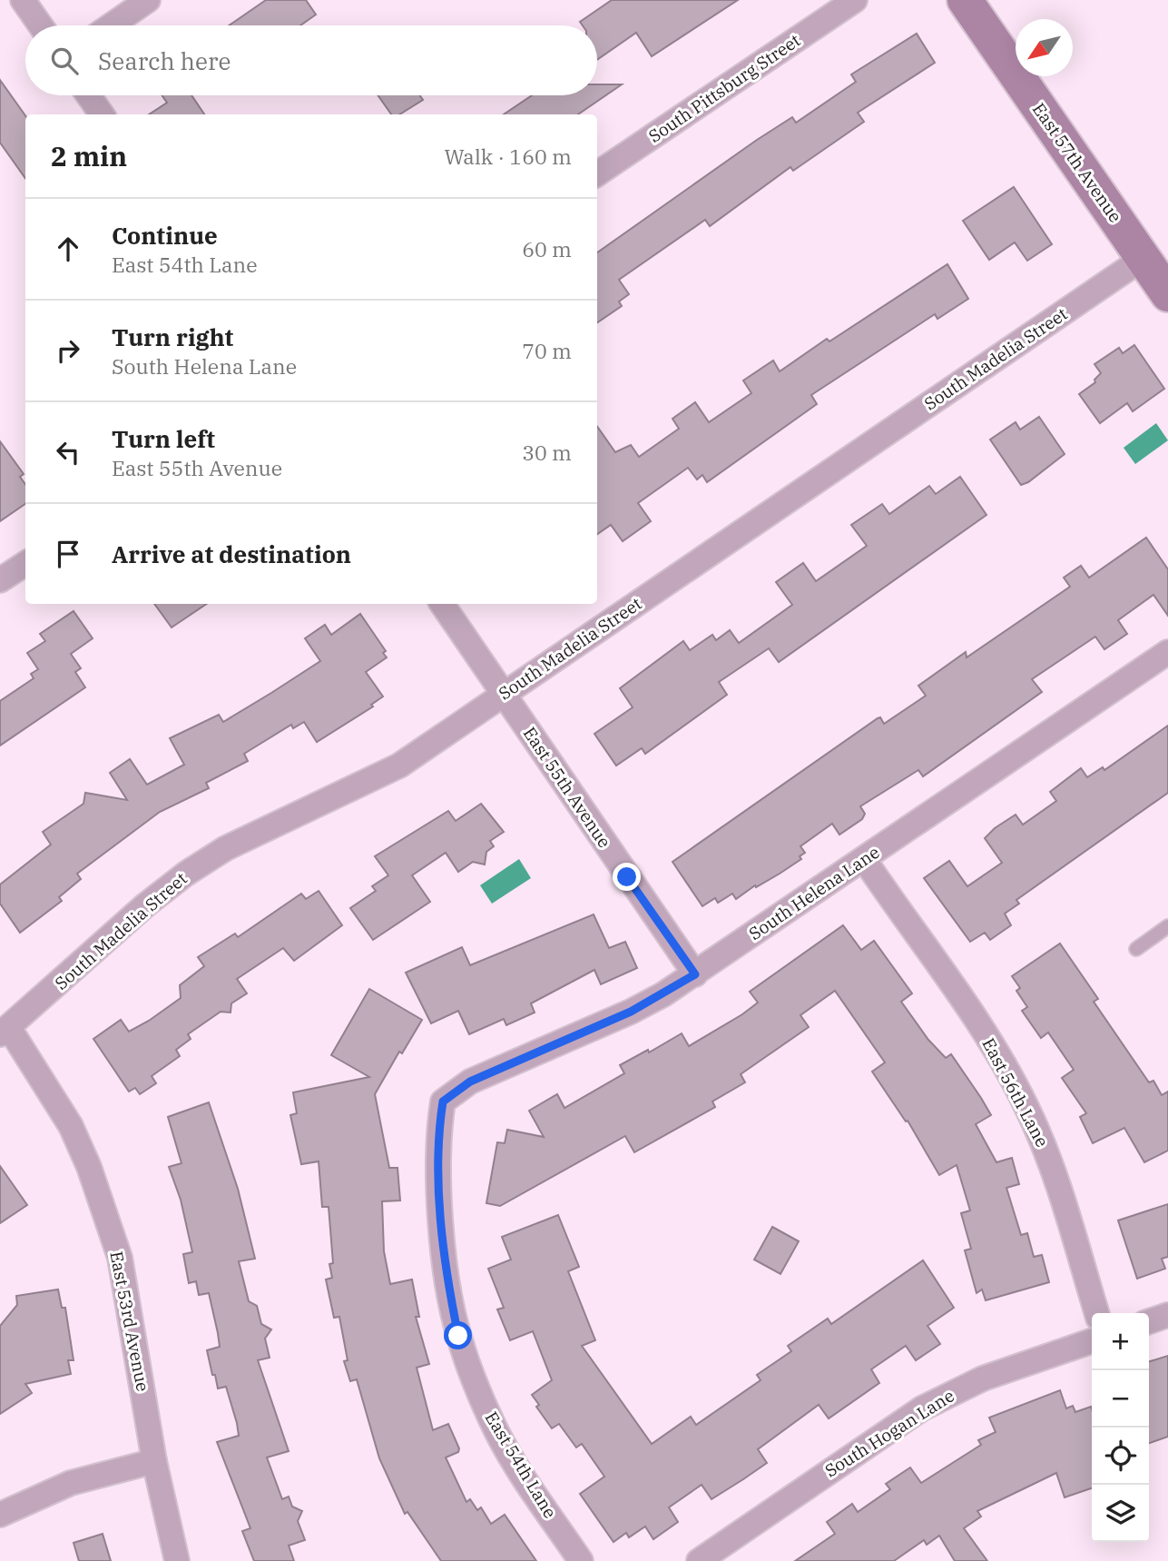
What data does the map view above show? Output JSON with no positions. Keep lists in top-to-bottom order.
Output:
{
  "streets": {
    "main road": ["East 57th Avenue"],
    "street": [
      "South Pittsburg Street",
      "South Madelia Street",
      "East 55th Avenue",
      "South Helena Lane",
      "East 56th Lane",
      "East 53rd Avenue",
      "South Hogan Lane",
      "East 54th Lane"
    ]
  },
  "crossings": [
    ["East 57th Avenue", "South Madelia Street"],
    ["South Madelia Street", "East 55th Avenue"],
    ["South Madelia Street", "East 53rd Avenue"],
    ["East 55th Avenue", "South Helena Lane"],
    ["South Helena Lane", "East 56th Lane"],
    ["South Helena Lane", "East 54th Lane"]
  ],
  "north": "bottom left",
  "page": {
    "search": "Search here",
    "heading": ["2 min", "Walk · 160 m"],
    "list": [
      ["Continue", "East 54th Lane", "60 m"],
      ["Turn right", "South Helena Lane", "70 m"],
      ["Turn left", "East 55th Avenue", "30 m"],
      "Arrive at destination"
    ],
    "map_buttons": ["+", "−"]
  }
}
